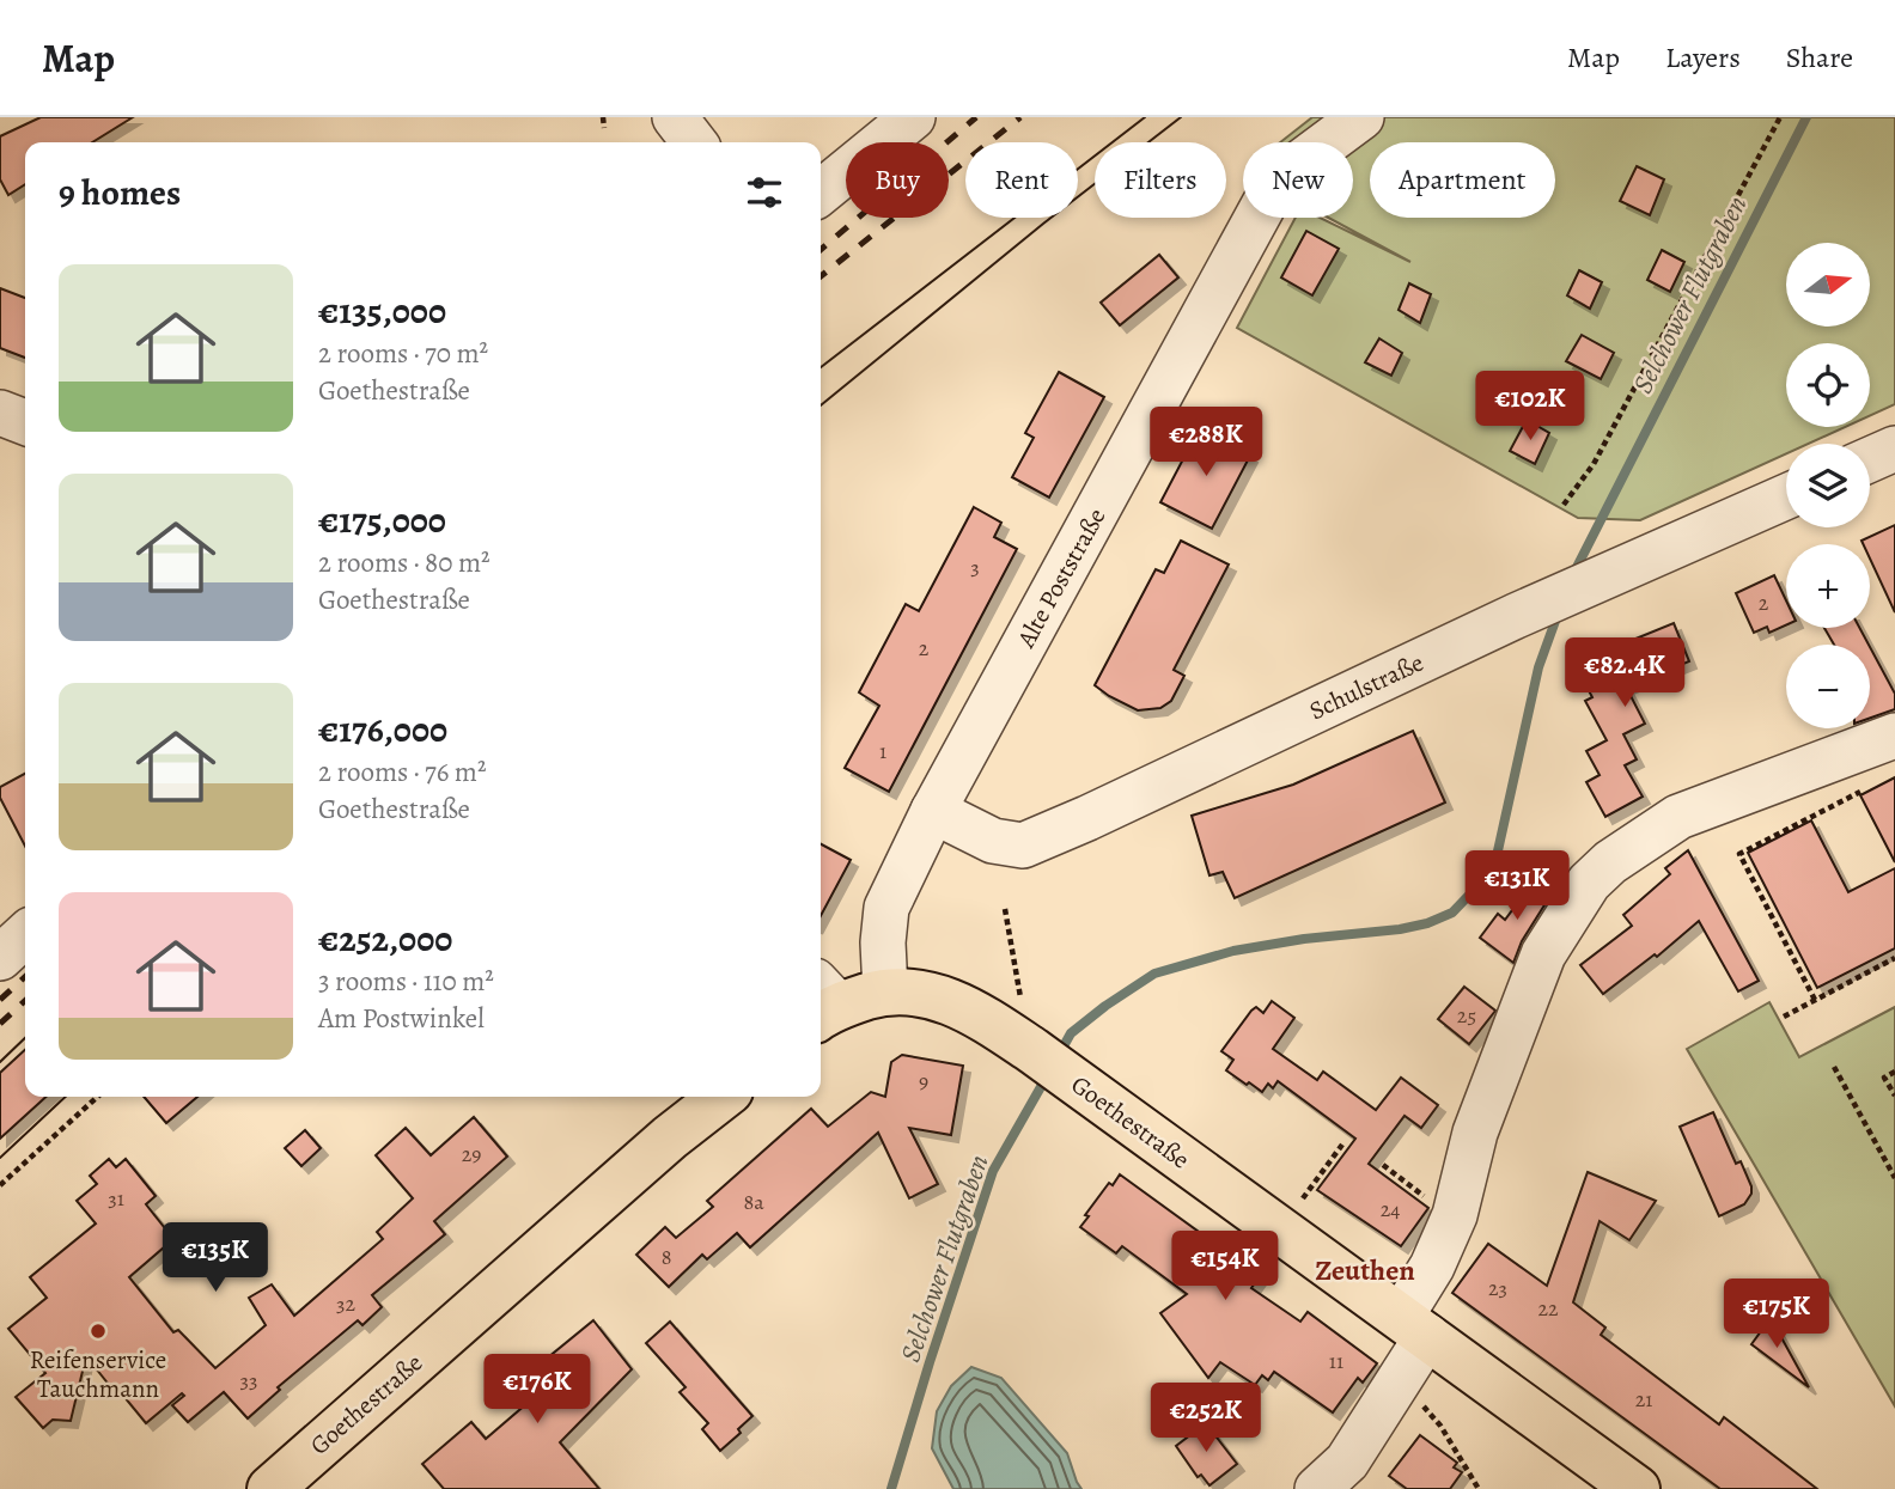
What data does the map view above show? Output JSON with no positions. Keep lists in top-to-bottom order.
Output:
{
  "streets": {
    "main road": ["Goethestraße"],
    "street": ["Alte Poststraße", "Schulstraße"]
  },
  "crossings": [
    ["Alte Poststraße", "Schulstraße"],
    ["Alte Poststraße", "Goethestraße"]
  ],
  "districts": ["Zeuthen"],
  "water": ["Selchower Flutgraben"],
  "places": ["Reifenservice Tauchmann"],
  "house_numbers": [
    "3",
    "2",
    "2",
    "1",
    "25",
    "9",
    "29",
    "31",
    "8a",
    "24",
    "8",
    "23",
    "32",
    "22",
    "11",
    "33",
    "21"
  ],
  "north": "right",
  "page": {
    "header": "Map",
    "nav": ["Map", "Layers", "Share"],
    "chip": [
      "Buy",
      "Rent",
      "Filters",
      "New",
      "Apartment"
    ],
    "heading": "9 homes",
    "map_buttons": ["+", "−"],
    "list": [
      {
        "name": "€135,000",
        "note": "2 rooms · 70 m² · Goethestraße"
      },
      {
        "name": "€175,000",
        "note": "2 rooms · 80 m² · Goethestraße"
      },
      {
        "name": "€176,000",
        "note": "2 rooms · 76 m² · Goethestraße"
      },
      {
        "name": "€252,000",
        "note": "3 rooms · 110 m² · Am Postwinkel"
      }
    ],
    "price": [
      "€102K",
      "€288K",
      "€82.4K",
      "€131K",
      "€135K",
      "€154K",
      "€175K",
      "€176K",
      "€252K"
    ]
  }
}
